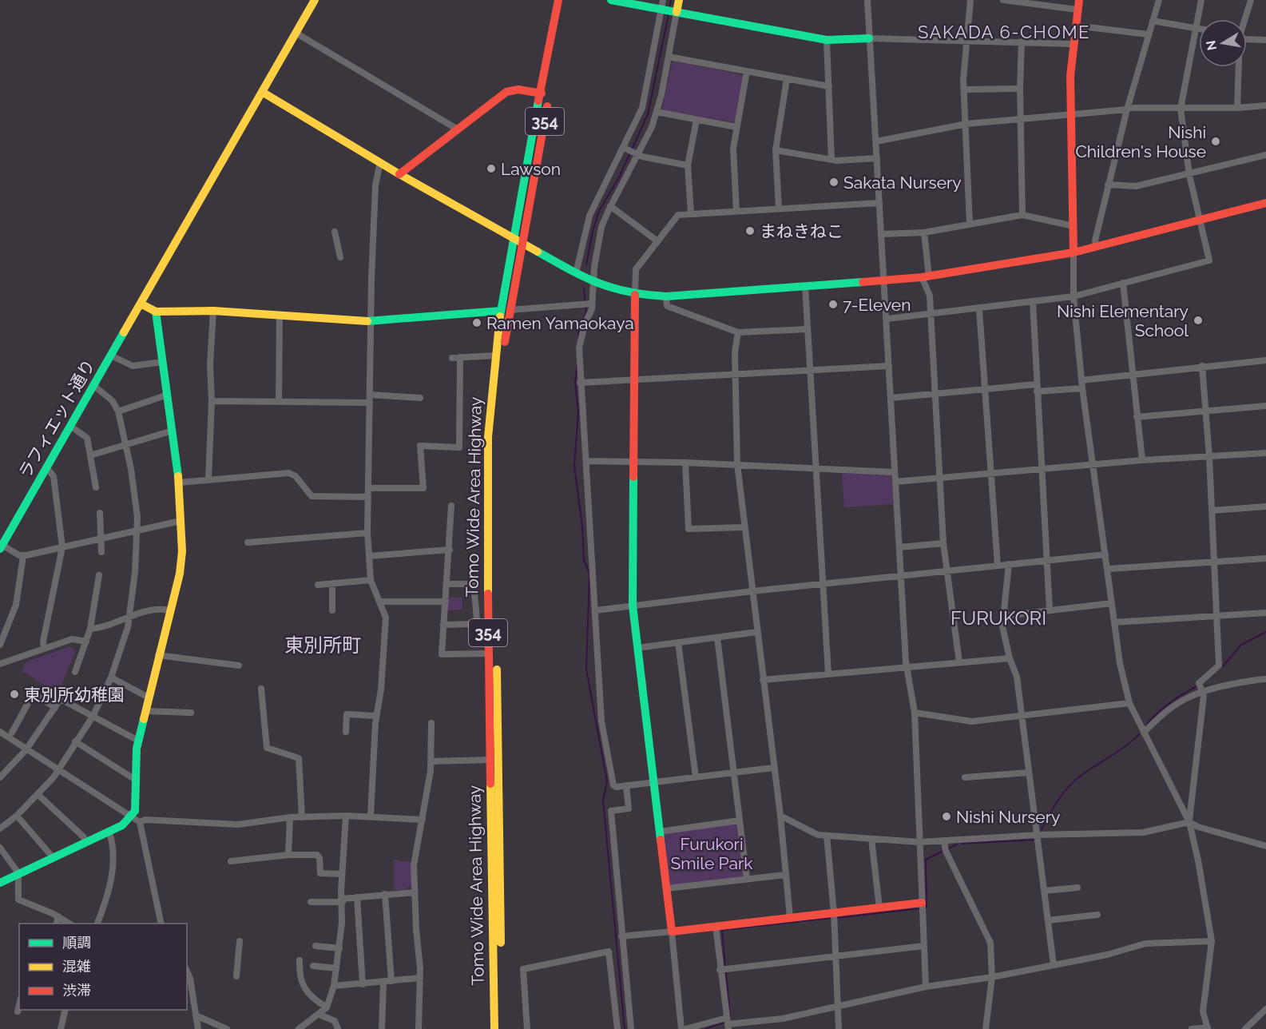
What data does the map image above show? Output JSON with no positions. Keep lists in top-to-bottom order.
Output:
{
  "streets": {
    "main road": ["354", "ラフィエット通り", "Tomo Wide Area Highway"]
  },
  "districts": ["SAKADA 6-CHOME", "FURUKORI", "東別所町"],
  "parks": ["Furukori Smile Park"],
  "places": [
    "Nishi Children's House",
    "Lawson",
    "Sakata Nursery",
    "まねきねこ",
    "7-Eleven",
    "Nishi Elementary School",
    "Ramen Yamaokaya",
    "東別所幼稚園",
    "Nishi Nursery"
  ],
  "legend": ["順調", "混雑", "渋滞"],
  "north": "left"
}
